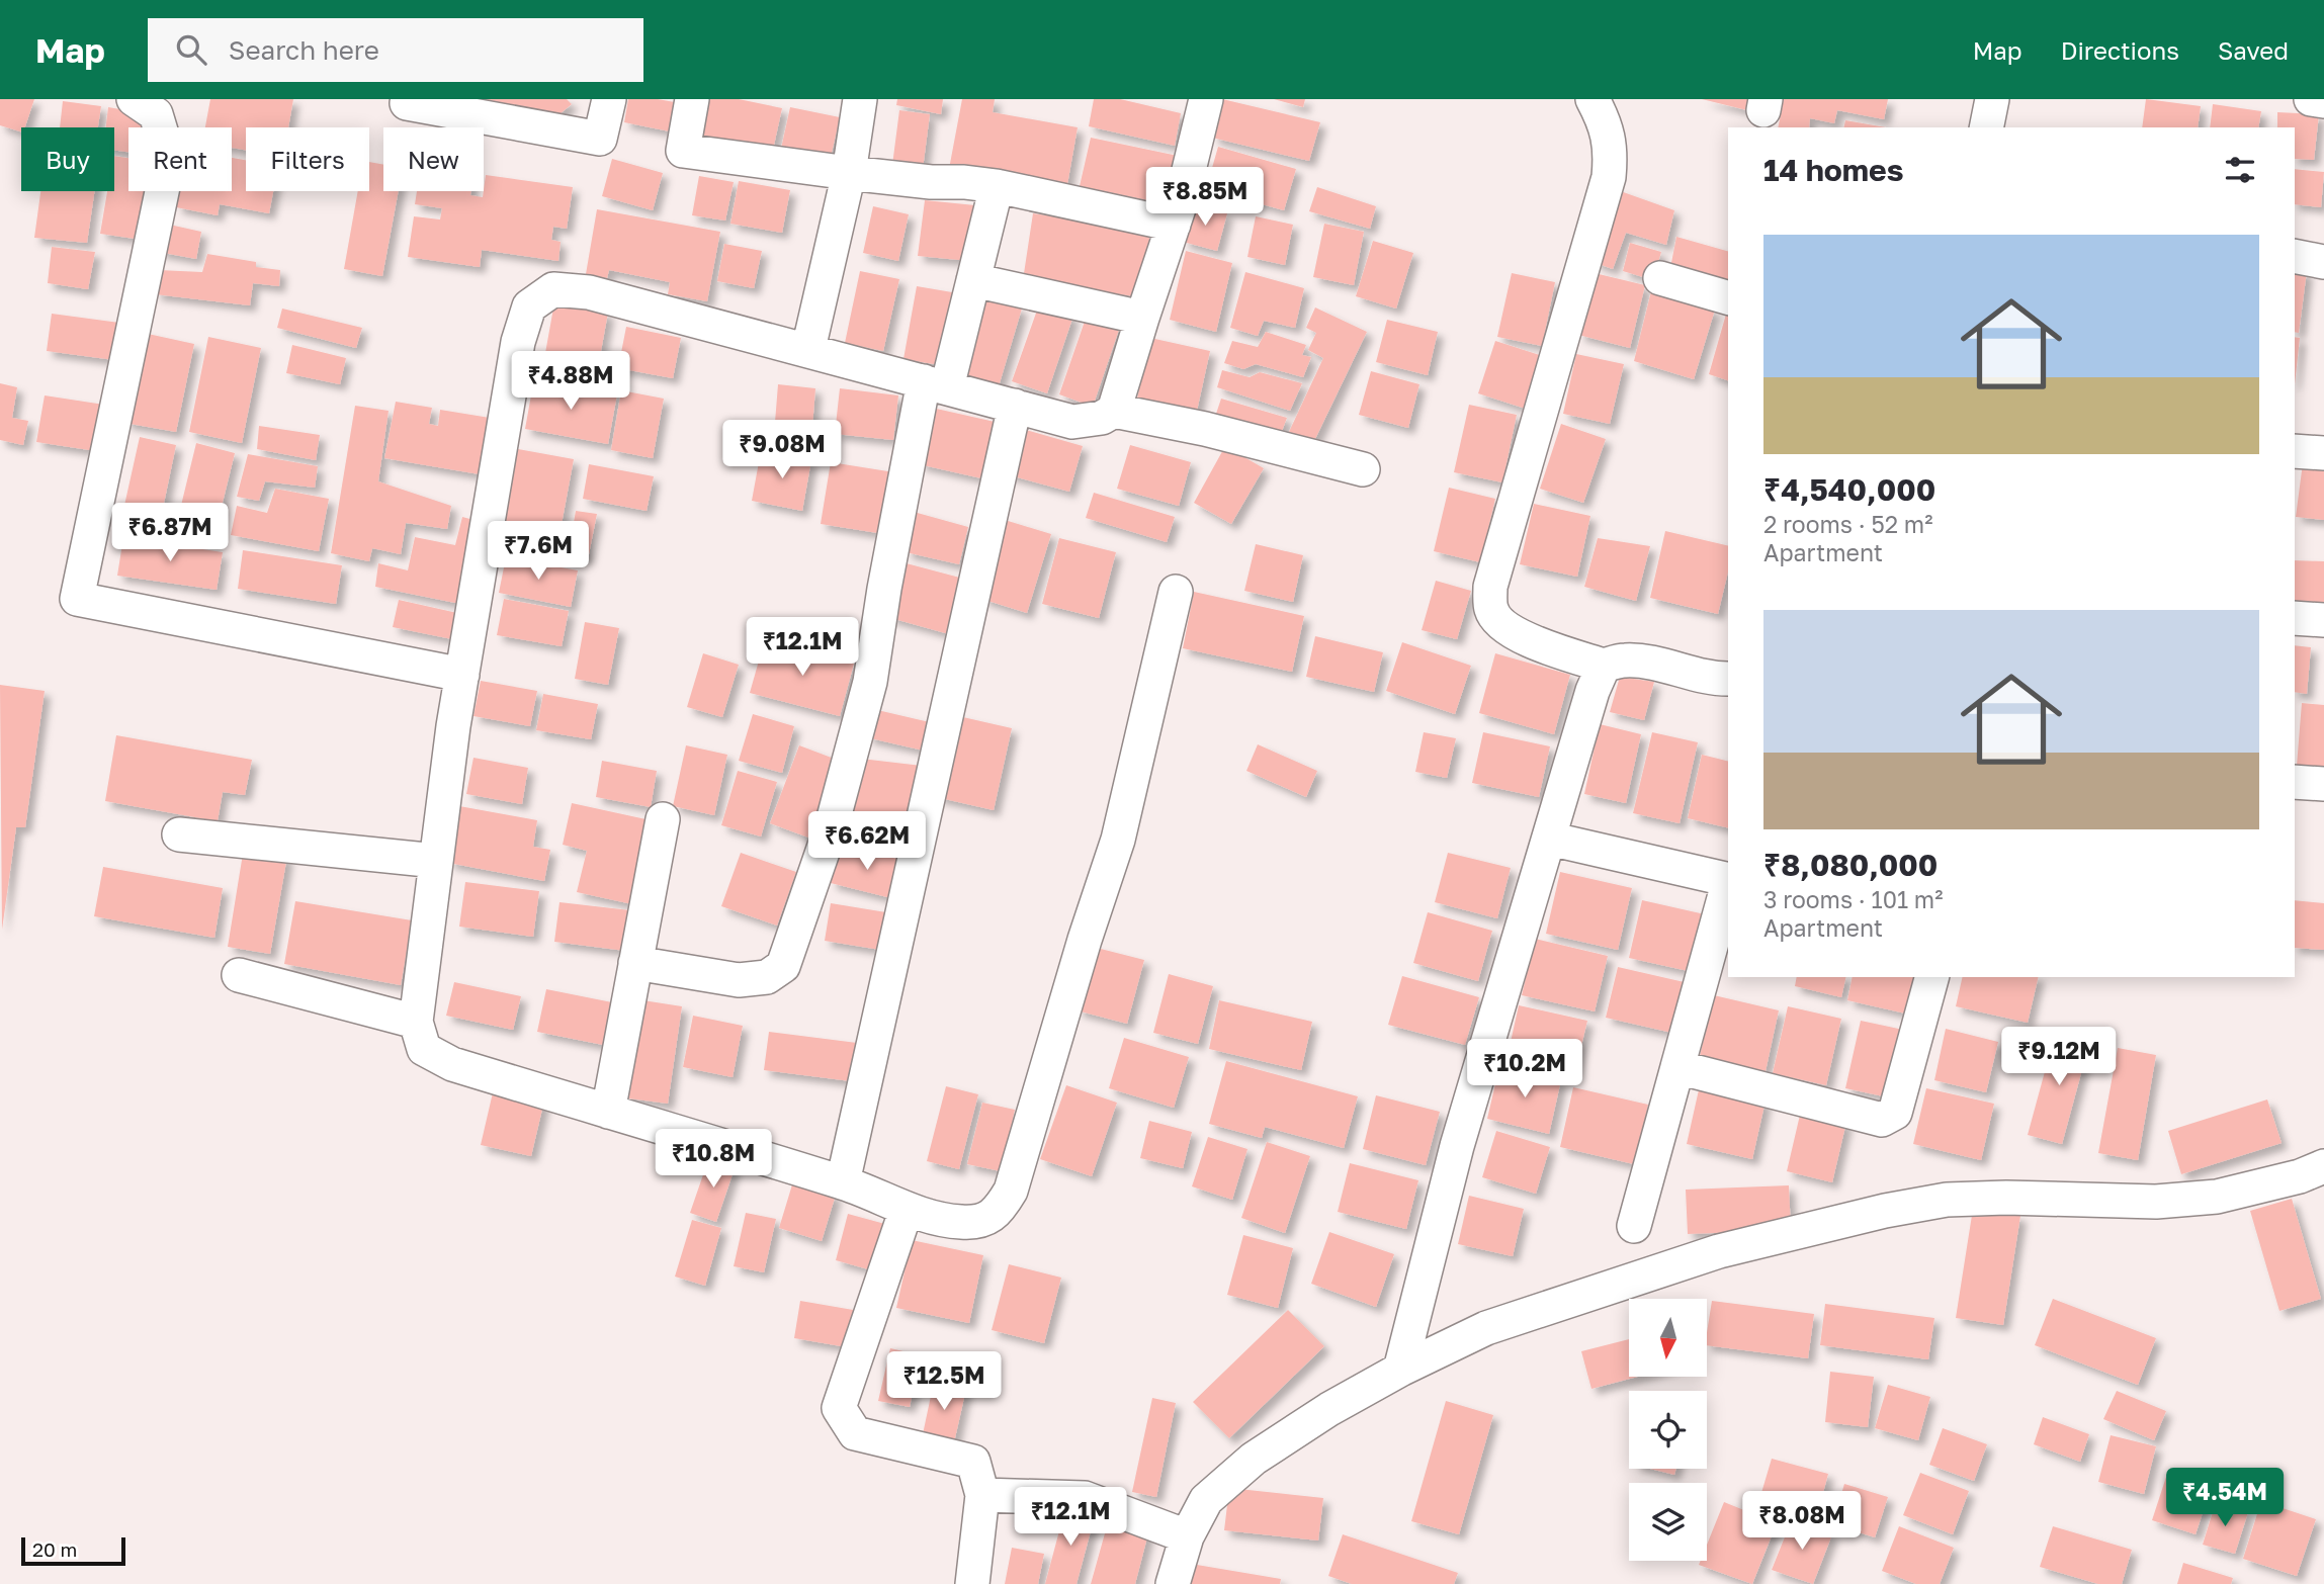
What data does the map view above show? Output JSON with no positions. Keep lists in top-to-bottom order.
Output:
{
  "scale_bar": "20 m",
  "north": "bottom",
  "page": {
    "header": "Map",
    "search": "Search here",
    "nav": ["Map", "Directions", "Saved"],
    "chip": [
      "Buy",
      "Rent",
      "Filters",
      "New"
    ],
    "heading": "14 homes",
    "price": [
      "₹8.85M",
      "₹4.88M",
      "₹9.08M",
      "₹6.87M",
      "₹7.6M",
      "₹12.1M",
      "₹6.62M",
      "₹9.12M",
      "₹10.2M",
      "₹10.8M",
      "₹12.5M",
      "₹4.54M",
      "₹12.1M",
      "₹8.08M"
    ],
    "list": [
      {
        "name": "₹4,540,000",
        "note": "2 rooms · 52 m² · Apartment"
      },
      {
        "name": "₹8,080,000",
        "note": "3 rooms · 101 m² · Apartment"
      }
    ],
    "scale": "20 m"
  }
}
